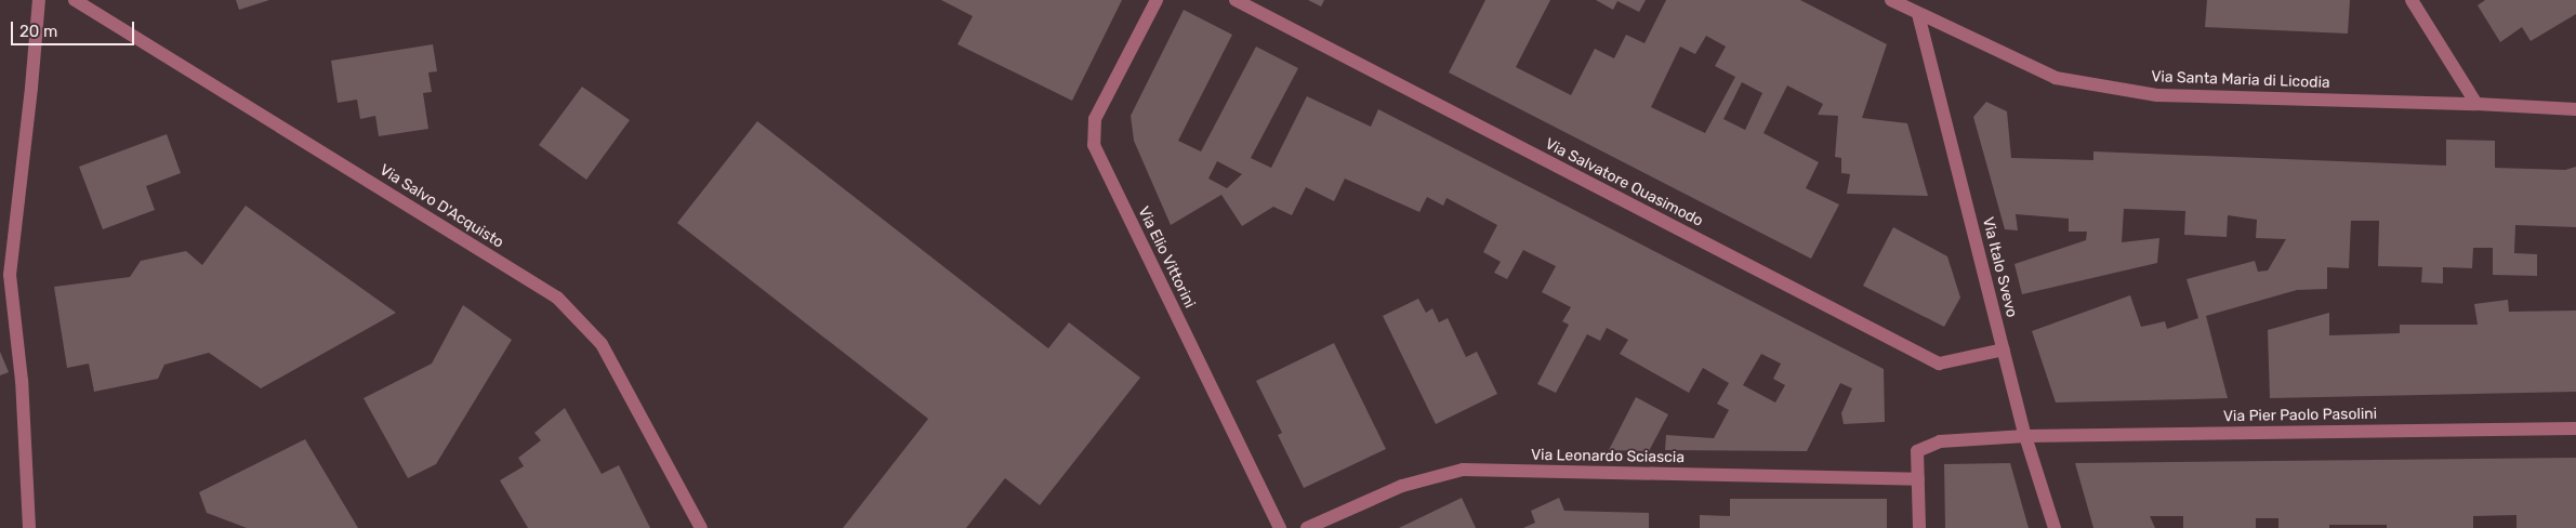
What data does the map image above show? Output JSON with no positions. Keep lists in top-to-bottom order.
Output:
{
  "streets": {
    "street": [
      "Via Santa Maria di Licodia",
      "Via Salvatore Quasimodo",
      "Via Salvo D'Acquisto",
      "Via Elio Vittorini",
      "Via Italo Svevo",
      "Via Pier Paolo Pasolini",
      "Via Leonardo Sciascia"
    ]
  },
  "crossings": [
    ["Via Santa Maria di Licodia", "Via Italo Svevo"],
    ["Via Salvatore Quasimodo", "Via Italo Svevo"],
    ["Via Italo Svevo", "Via Pier Paolo Pasolini"],
    ["Via Pier Paolo Pasolini", "Via Leonardo Sciascia"]
  ],
  "scale_bar": "20 m"
}
